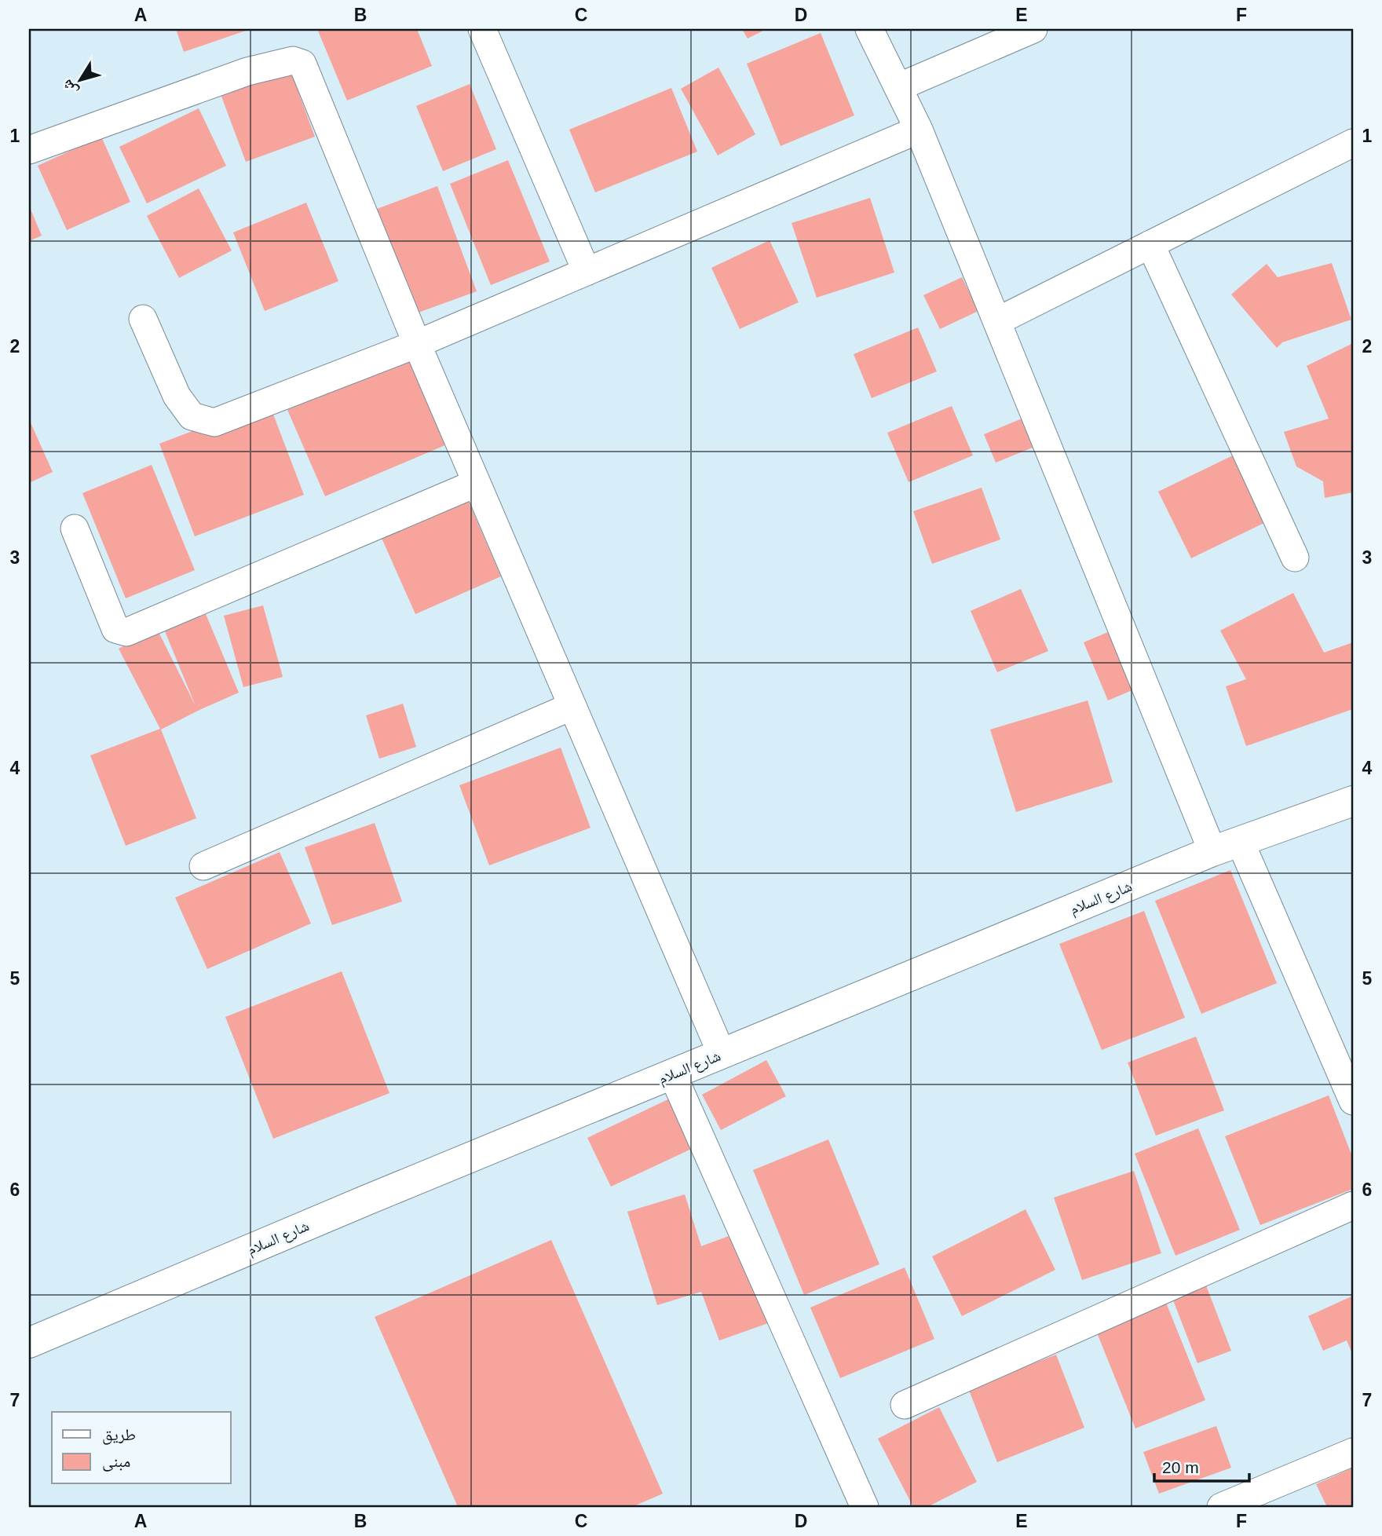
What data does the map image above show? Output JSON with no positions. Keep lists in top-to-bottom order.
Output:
{
  "streets": {
    "main road": ["شارع السلام"]
  },
  "legend": ["طريق", "مبنى"],
  "scale_bar": "20 m",
  "north": "bottom left",
  "grid": {
    "columns": [
      "A",
      "B",
      "C",
      "D",
      "E",
      "F"
    ],
    "rows": [
      "1",
      "2",
      "3",
      "4",
      "5",
      "6",
      "7"
    ]
  }
}
